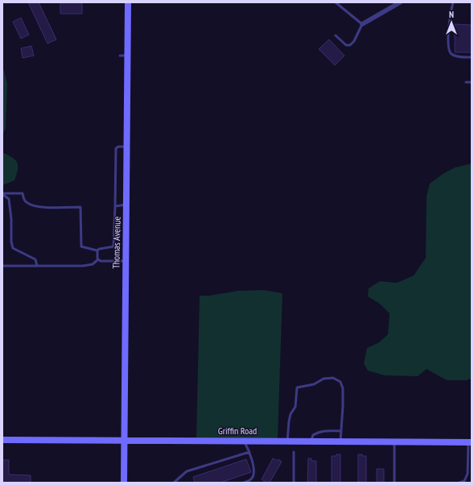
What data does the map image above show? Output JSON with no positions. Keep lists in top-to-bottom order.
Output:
{
  "streets": {
    "street": ["Thomas Avenue", "Griffin Road"]
  },
  "crossings": [
    ["Thomas Avenue", "Griffin Road"]
  ],
  "north": "top"
}
